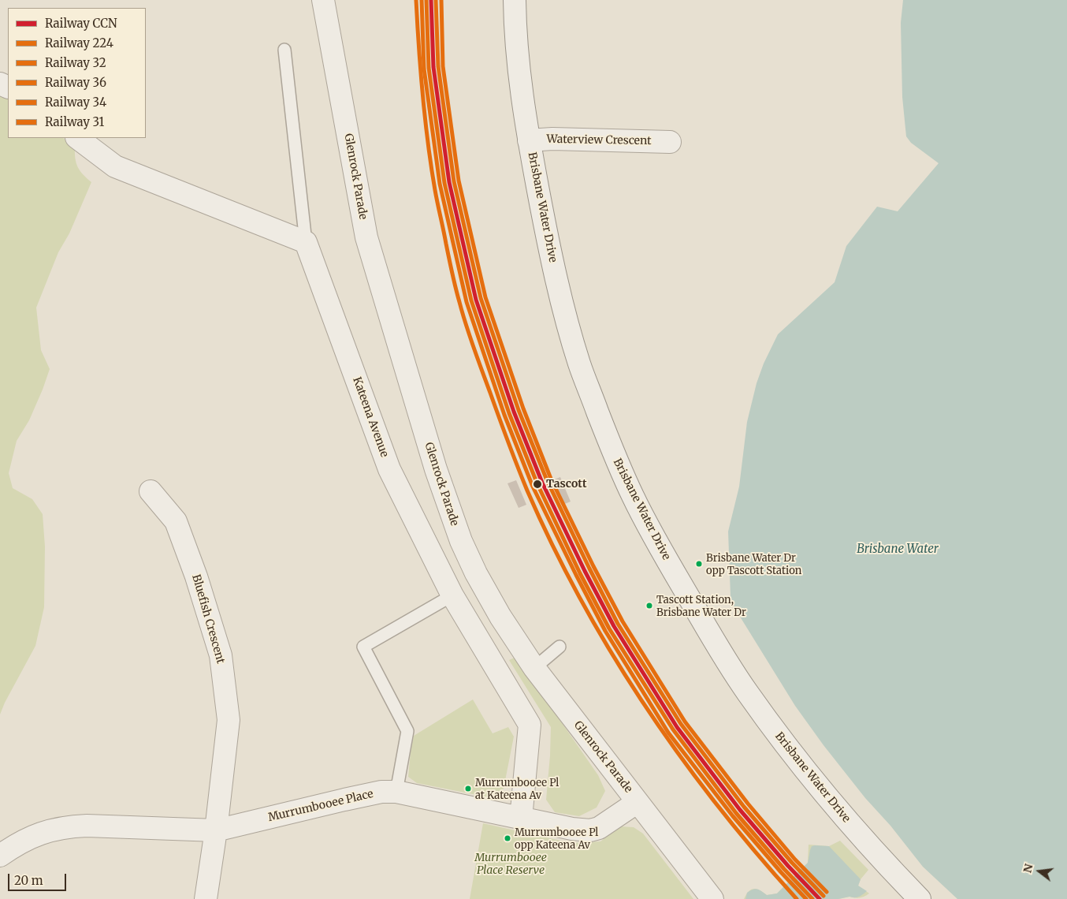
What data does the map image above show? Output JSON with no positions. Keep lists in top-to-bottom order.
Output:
{
  "streets": {
    "street": [
      "Waterview Crescent",
      "Glenrock Parade",
      "Brisbane Water Drive",
      "Kateena Avenue",
      "Bluefish Crescent",
      "Murrumbooee Place"
    ]
  },
  "crossings": [
    ["Waterview Crescent", "Brisbane Water Drive"],
    ["Glenrock Parade", "Murrumbooee Place"],
    ["Kateena Avenue", "Murrumbooee Place"],
    ["Bluefish Crescent", "Murrumbooee Place"]
  ],
  "water": ["Brisbane Water"],
  "parks": ["Murrumbooee Place Reserve"],
  "places": [
    "Tascott",
    "Brisbane Water Dr opp Tascott Station",
    "Tascott Station, Brisbane Water Dr",
    "Murrumbooee Pl at Kateena Av",
    "Murrumbooee Pl opp Kateena Av"
  ],
  "lines": [
    "rail line CCN",
    "rail line 224",
    "rail line 32",
    "rail line 36",
    "rail line 34",
    "rail line 31"
  ],
  "legend": [
    "Railway CCN",
    "Railway 224",
    "Railway 32",
    "Railway 36",
    "Railway 34",
    "Railway 31"
  ],
  "scale_bar": "20 m",
  "north": "left"
}
